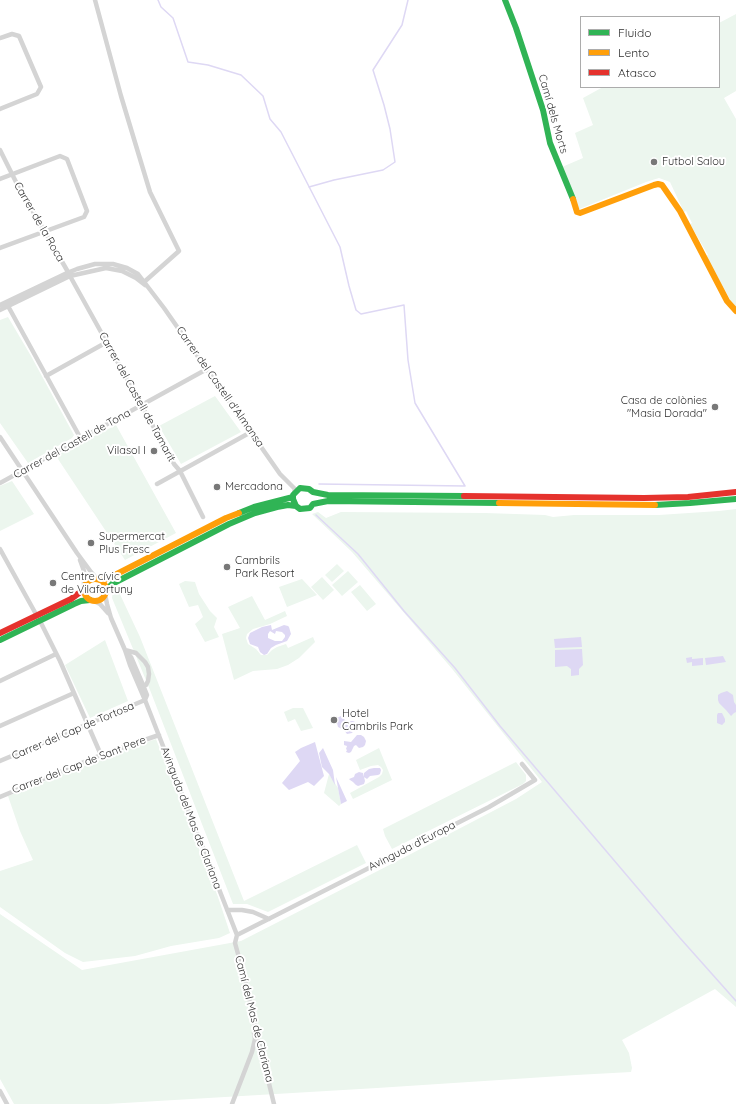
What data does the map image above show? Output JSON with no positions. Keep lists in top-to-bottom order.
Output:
{
  "streets": {
    "street": [
      "Camí dels Morts",
      "Carrer de la Roca",
      "Carrer del Castell d'Almansa",
      "Carrer del Castell de Tamarit",
      "Carrer del Castell de Tona",
      "Carrer del Cap de Tortosa",
      "Carrer del Cap de Sant Pere",
      "Avinguda del Mas de Clariana",
      "Avinguda d'Europa",
      "Camí del Mas de Clariana"
    ]
  },
  "crossings": [
    ["Carrer de la Roca", "Carrer del Castell d'Almansa"],
    ["Carrer de la Roca", "Carrer del Castell de Tamarit"],
    ["Carrer del Castell d'Almansa", "Carrer del Castell de Tamarit"],
    ["Carrer del Castell d'Almansa", "Carrer del Castell de Tona"],
    ["Carrer del Castell de Tamarit", "Carrer del Castell de Tona"],
    ["Carrer del Cap de Tortosa", "Avinguda del Mas de Clariana"],
    ["Carrer del Cap de Sant Pere", "Avinguda del Mas de Clariana"],
    ["Avinguda del Mas de Clariana", "Avinguda d'Europa"],
    ["Avinguda del Mas de Clariana", "Camí del Mas de Clariana"],
    ["Avinguda d'Europa", "Camí del Mas de Clariana"]
  ],
  "places": [
    "Futbol Salou",
    "Casa de colònies \"Masia Dorada\"",
    "Vilasol I",
    "Mercadona",
    "Supermercat Plus Fresc",
    "Cambrils Park Resort",
    "Centre cívic de Vilafortuny",
    "Hotel Cambrils Park"
  ],
  "legend": ["Fluido", "Lento", "Atasco"]
}
